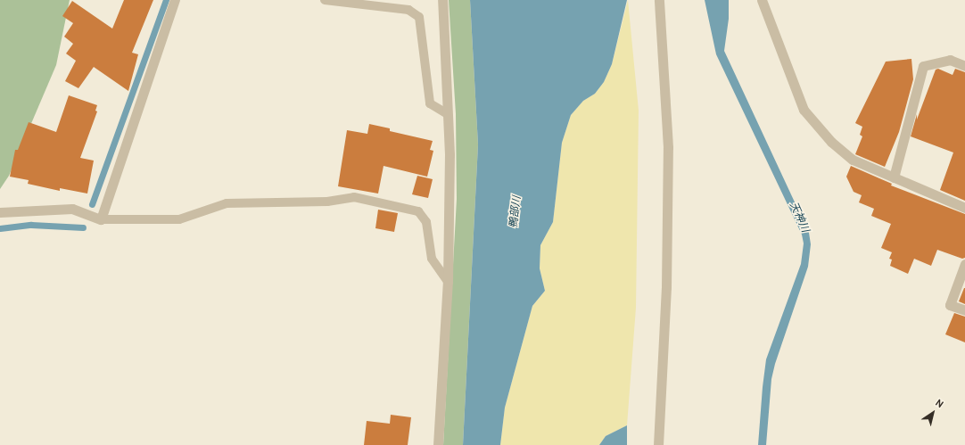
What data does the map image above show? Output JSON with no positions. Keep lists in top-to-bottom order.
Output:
{
  "water": ["鴨部川", "天神川"],
  "north": "top right"
}
